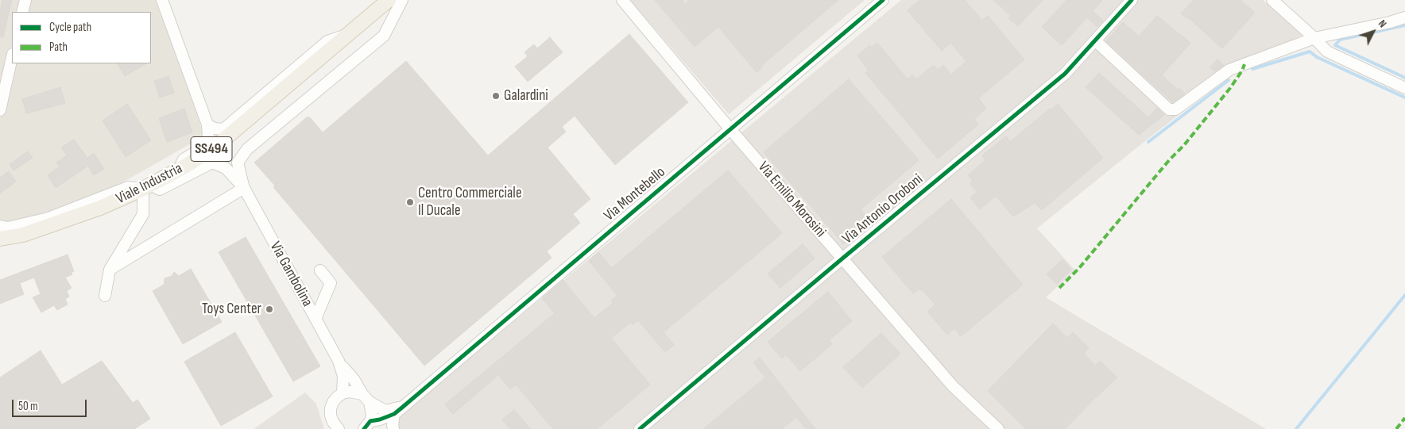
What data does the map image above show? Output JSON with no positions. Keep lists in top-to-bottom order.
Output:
{
  "streets": {
    "main road": ["SS494", "Viale Industria"],
    "street": [
      "Via Montebello",
      "Via Emilio Morosini",
      "Via Antonio Oroboni",
      "Via Gambolina"
    ]
  },
  "crossings": [
    ["Via Montebello", "Via Emilio Morosini"],
    ["Via Emilio Morosini", "Via Antonio Oroboni"]
  ],
  "places": ["Galardini", "Centro Commerciale Il Ducale", "Toys Center"],
  "legend": ["Cycle path", "Path"],
  "scale_bar": "50 m",
  "north": "top right"
}
